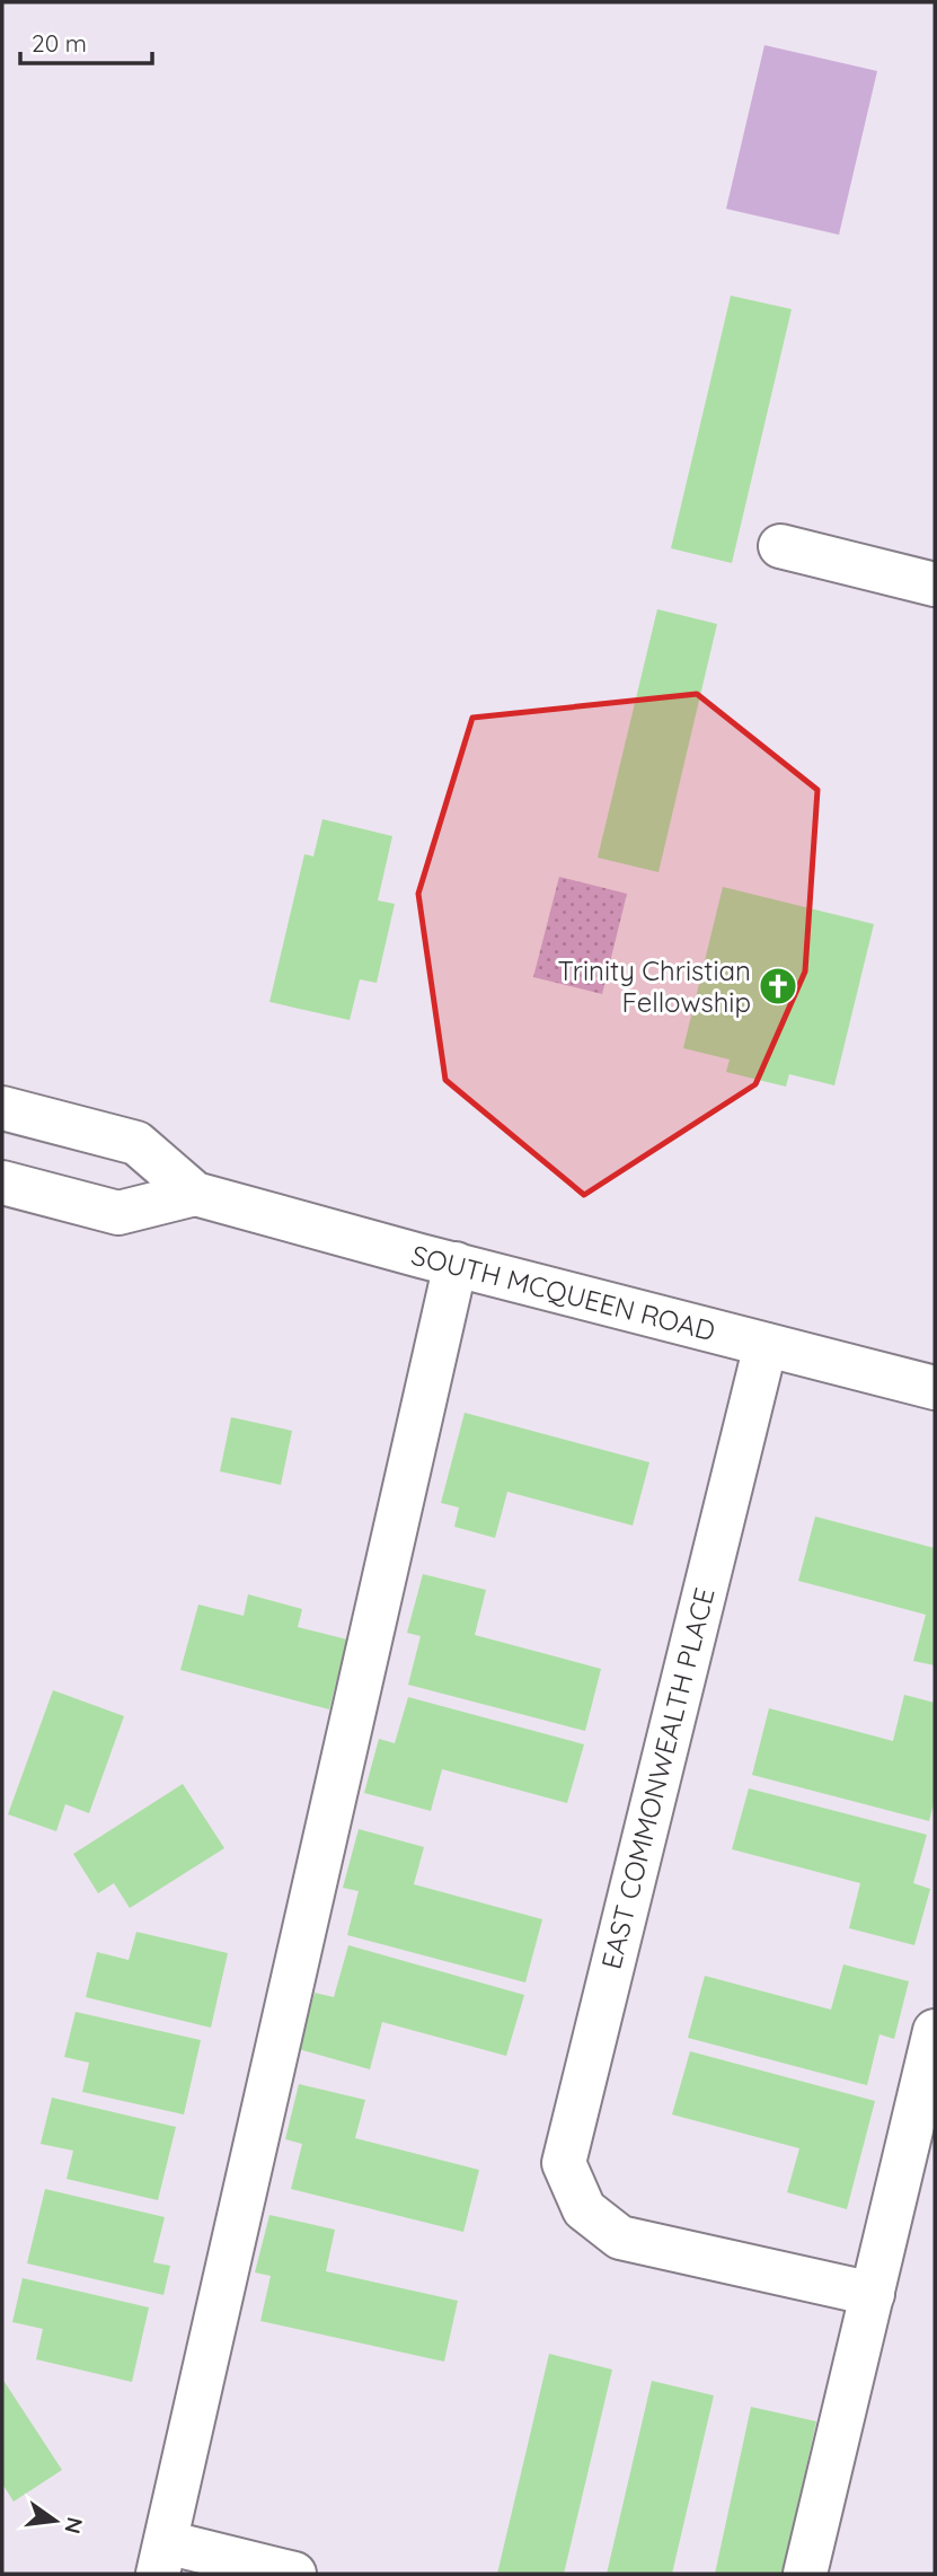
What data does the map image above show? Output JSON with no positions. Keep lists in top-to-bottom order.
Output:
{
  "streets": {
    "main road": ["SOUTH MCQUEEN ROAD", "EAST COMMONWEALTH PLACE"]
  },
  "crossings": [
    ["SOUTH MCQUEEN ROAD", "EAST COMMONWEALTH PLACE"]
  ],
  "places": {
    "church": ["Trinity Christian Fellowship"]
  },
  "scale_bar": "20 m",
  "north": "right"
}
